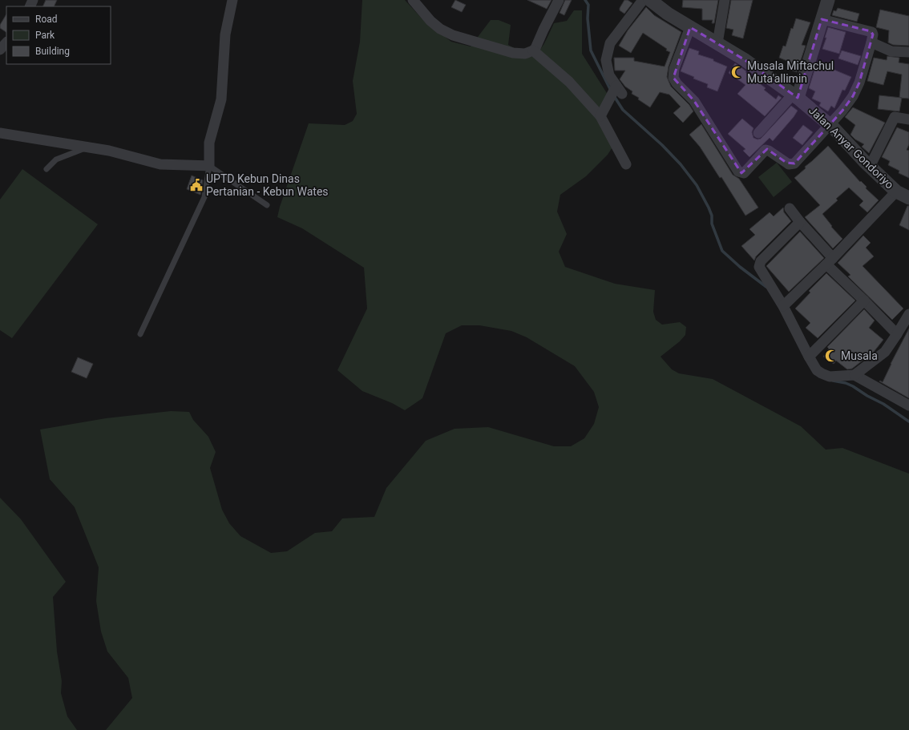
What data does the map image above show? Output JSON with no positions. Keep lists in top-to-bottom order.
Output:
{
  "streets": {
    "street": ["Jalan Anyar Gondoriyo"]
  },
  "places": {
    "mosque": ["Musala Miftachul Muta'allimin", "Musala"],
    "public building": ["UPTD Kebun Dinas Pertanian - Kebun Wates"]
  },
  "legend": ["Road", "Park", "Building"]
}
